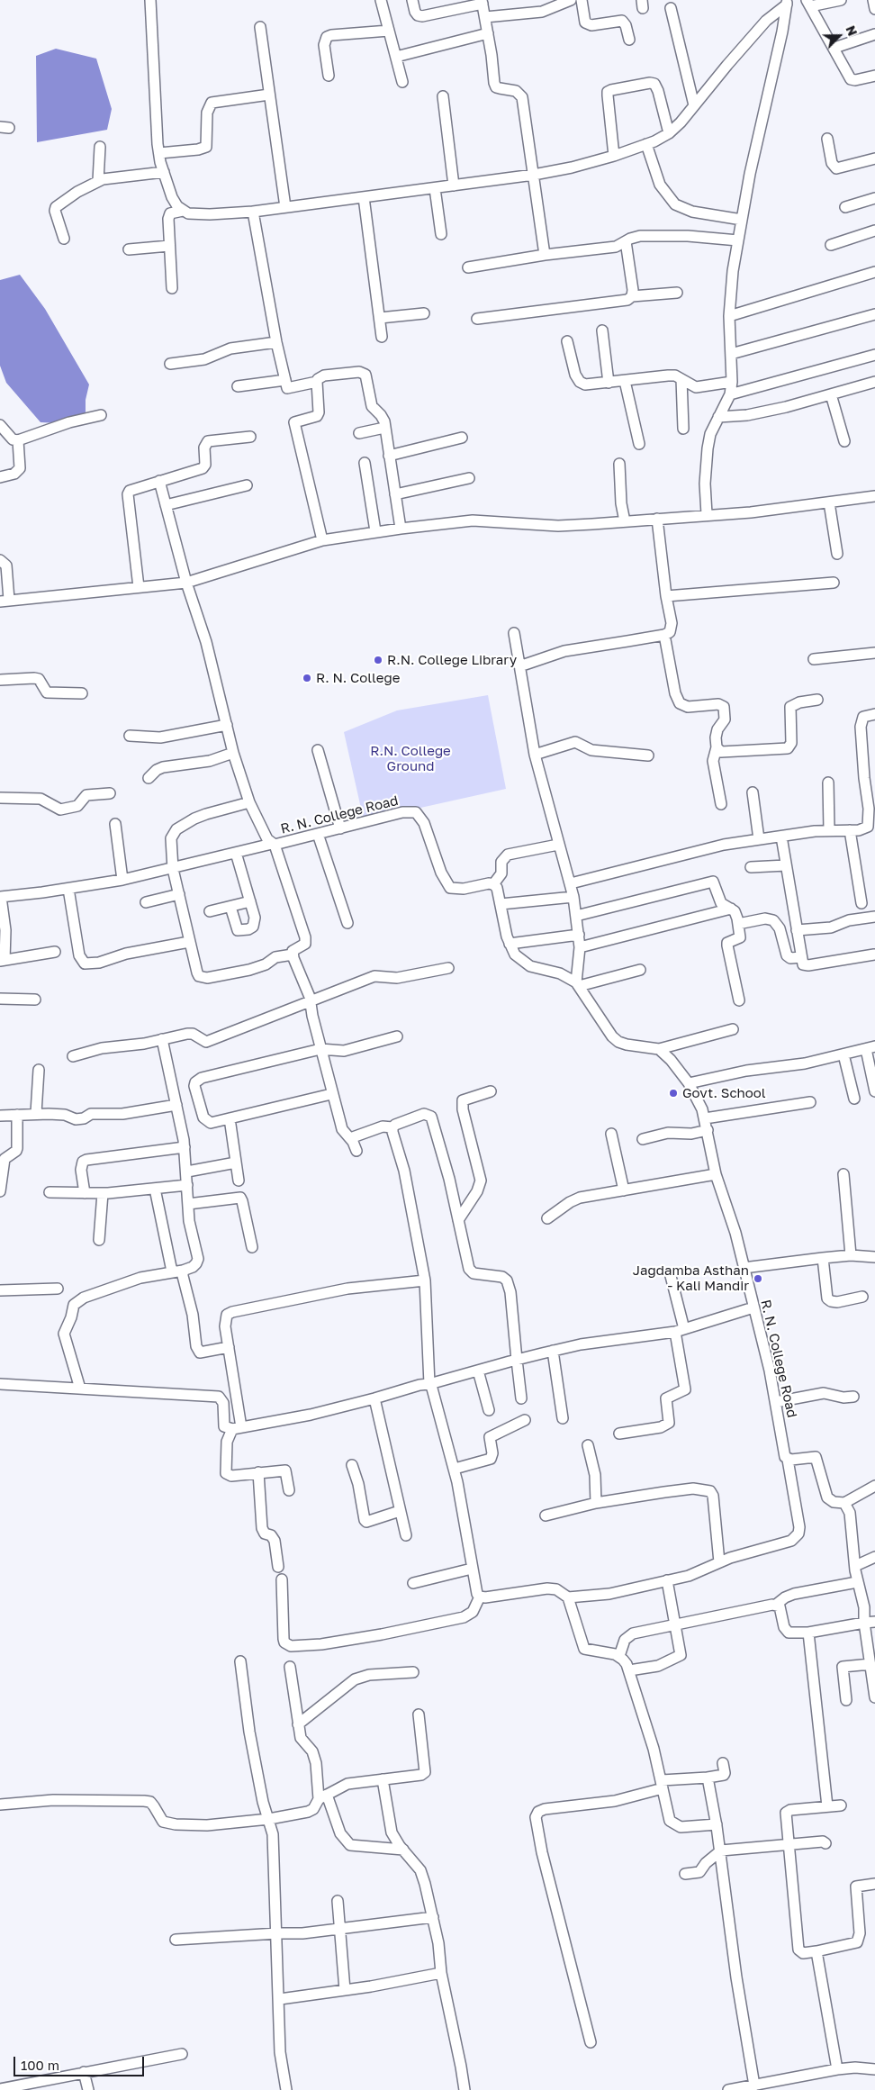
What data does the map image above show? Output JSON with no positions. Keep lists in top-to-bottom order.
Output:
{
  "streets": {
    "street": ["R. N. College Road"]
  },
  "parks": ["R.N. College Ground"],
  "places": [
    "R.N. College Library",
    "R. N. College",
    "Govt. School",
    "Jagdamba Asthan - Kali Mandir"
  ],
  "scale_bar": "100 m",
  "north": "top right"
}
